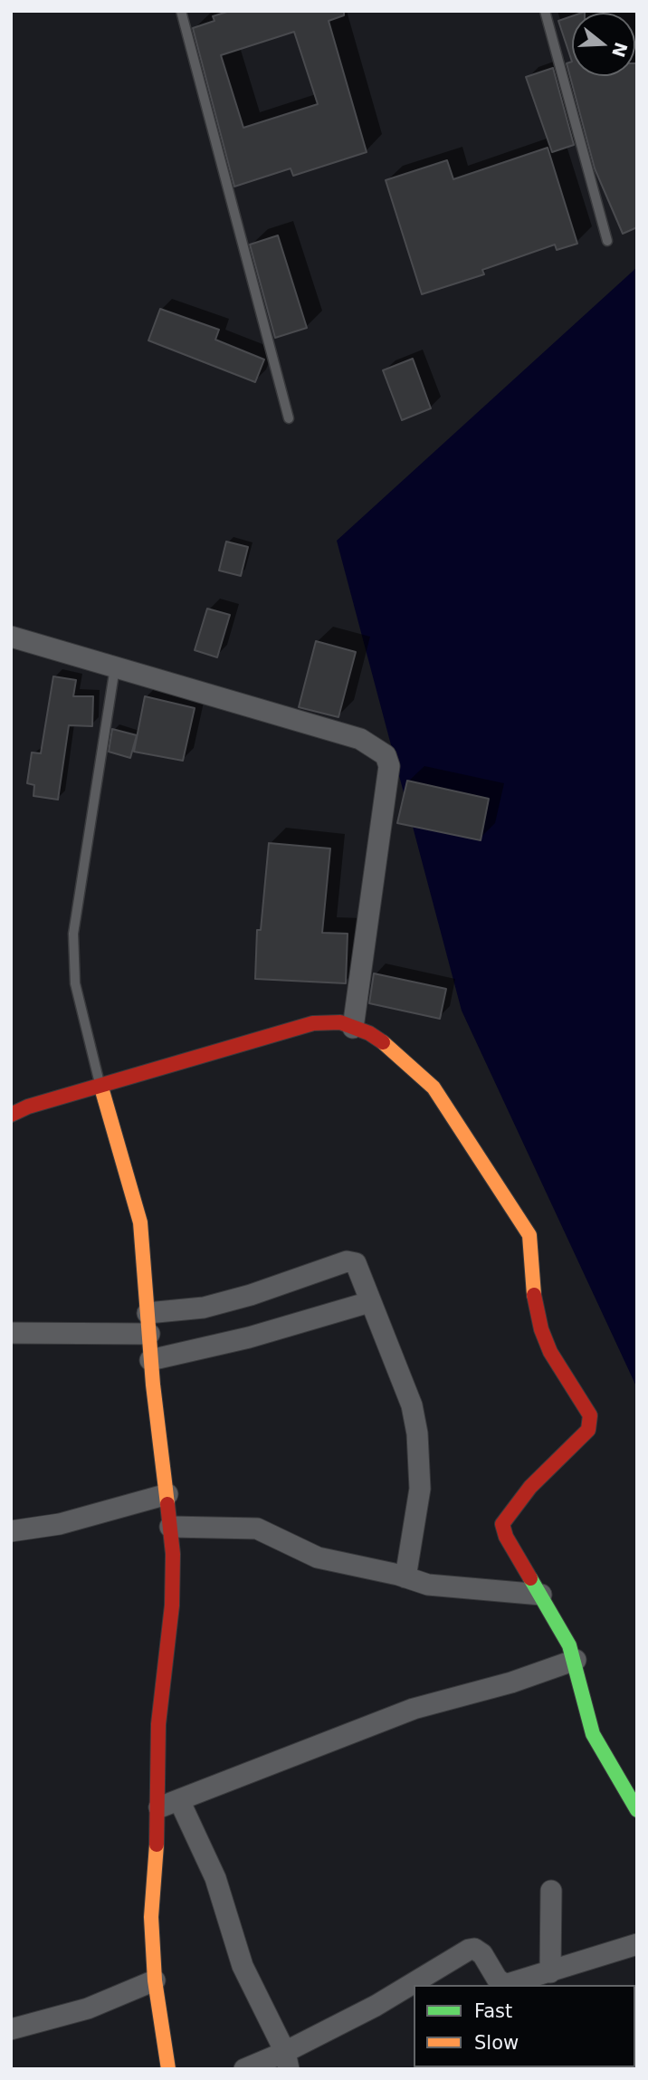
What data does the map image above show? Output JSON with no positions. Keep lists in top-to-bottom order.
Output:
{
  "legend": ["Fast", "Slow"],
  "north": "right"
}
